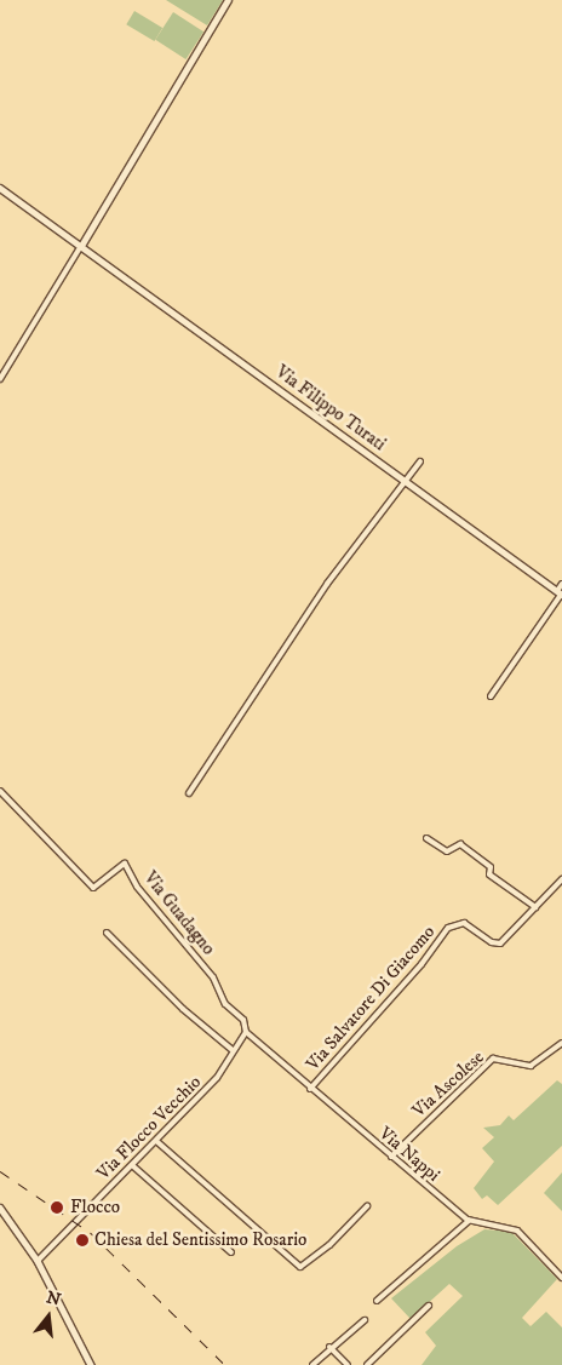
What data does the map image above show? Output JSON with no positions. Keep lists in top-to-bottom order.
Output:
{
  "streets": {
    "street": [
      "Via Filippo Turati",
      "Via Guadagno",
      "Via Salvatore Di Giacomo",
      "Via Ascolese",
      "Via Flocco Vecchio",
      "Via Nappi"
    ]
  },
  "crossings": [
    ["Via Guadagno", "Via Flocco Vecchio"],
    ["Via Guadagno", "Via Nappi"],
    ["Via Salvatore Di Giacomo", "Via Nappi"],
    ["Via Ascolese", "Via Nappi"],
    ["Via Flocco Vecchio", "Via Nappi"]
  ],
  "places": ["Flocco", "Chiesa del Sentissimo Rosario"],
  "north": "top"
}
